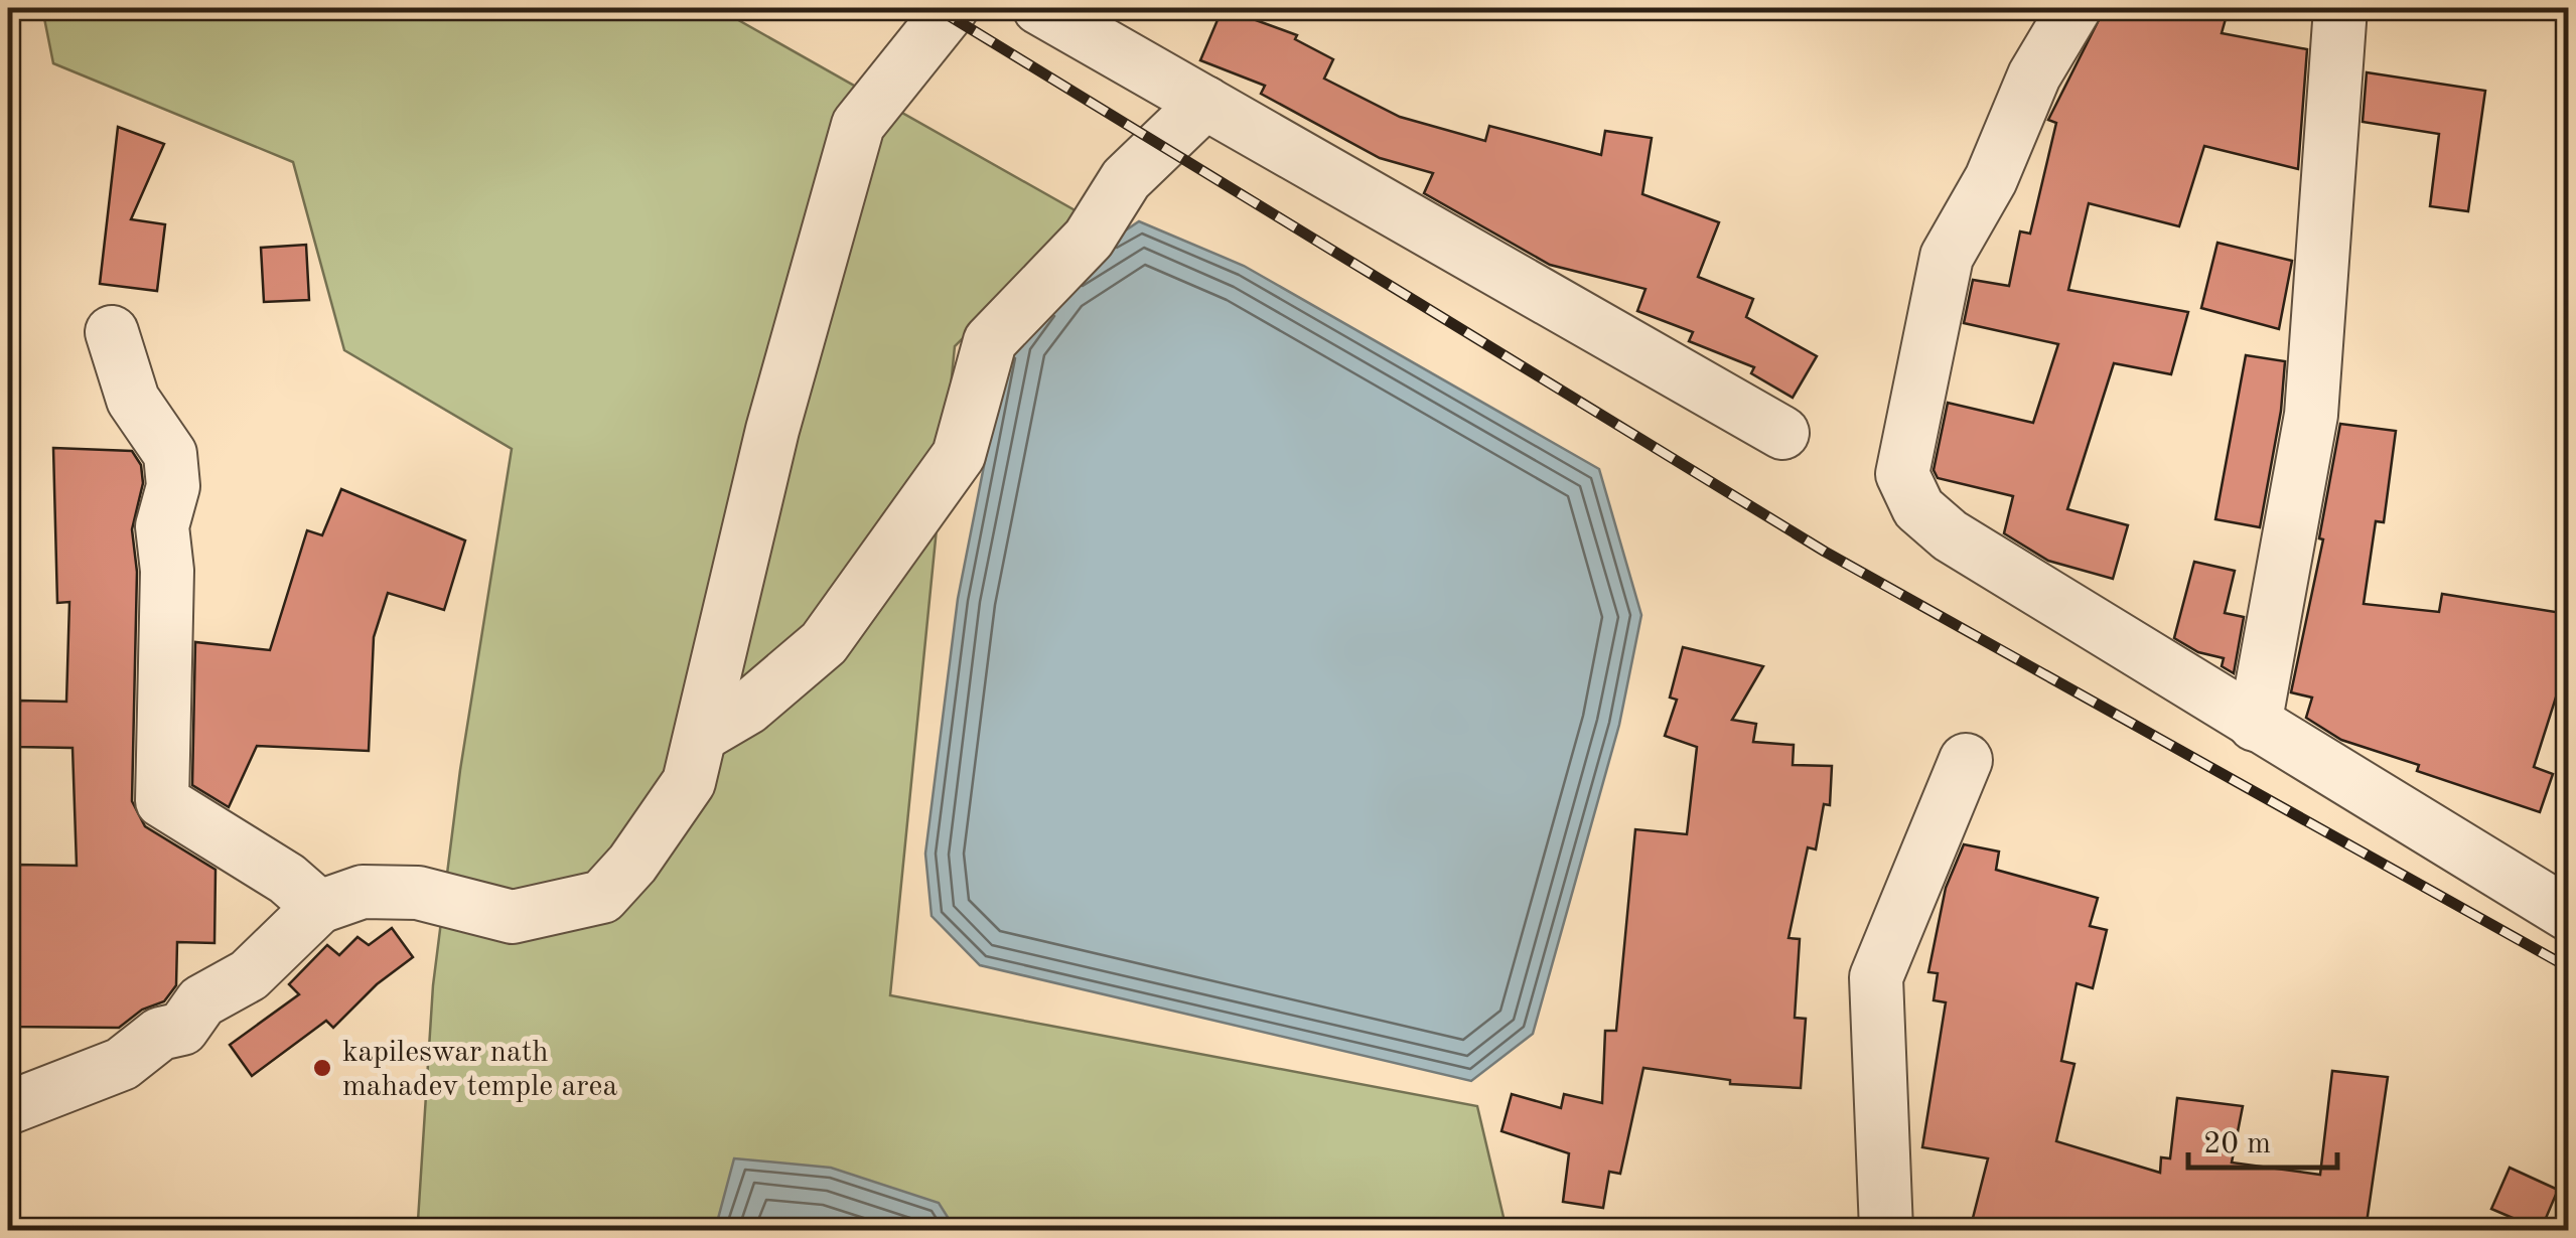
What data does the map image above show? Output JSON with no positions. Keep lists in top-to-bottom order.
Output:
{
  "places": ["kapileswar nath mahadev temple area"],
  "scale_bar": "20 m"
}
